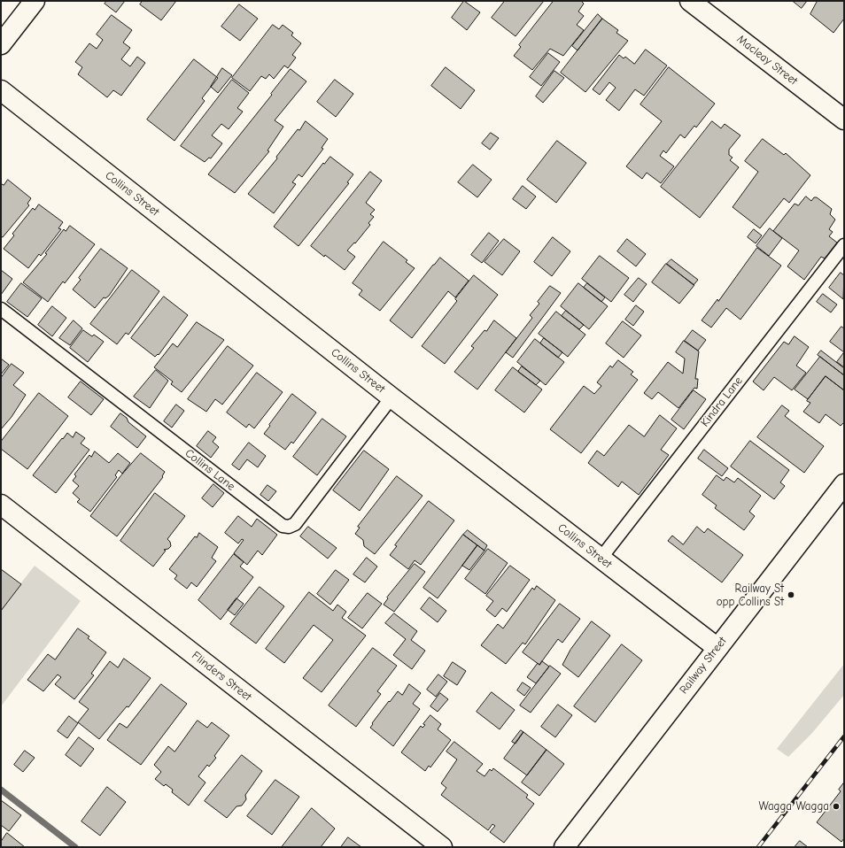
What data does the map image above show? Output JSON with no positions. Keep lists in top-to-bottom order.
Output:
{
  "streets": {
    "street": [
      "Macleay Street",
      "Collins Street",
      "Railway Street",
      "Flinders Street"
    ],
    "lane": ["Kindra Lane", "Collins Lane"]
  },
  "crossings": [
    ["Collins Street", "Kindra Lane"],
    ["Collins Street", "Collins Lane"],
    ["Collins Street", "Railway Street"]
  ],
  "places": ["Railway St opp Collins St", "Wagga Wagga"]
}
